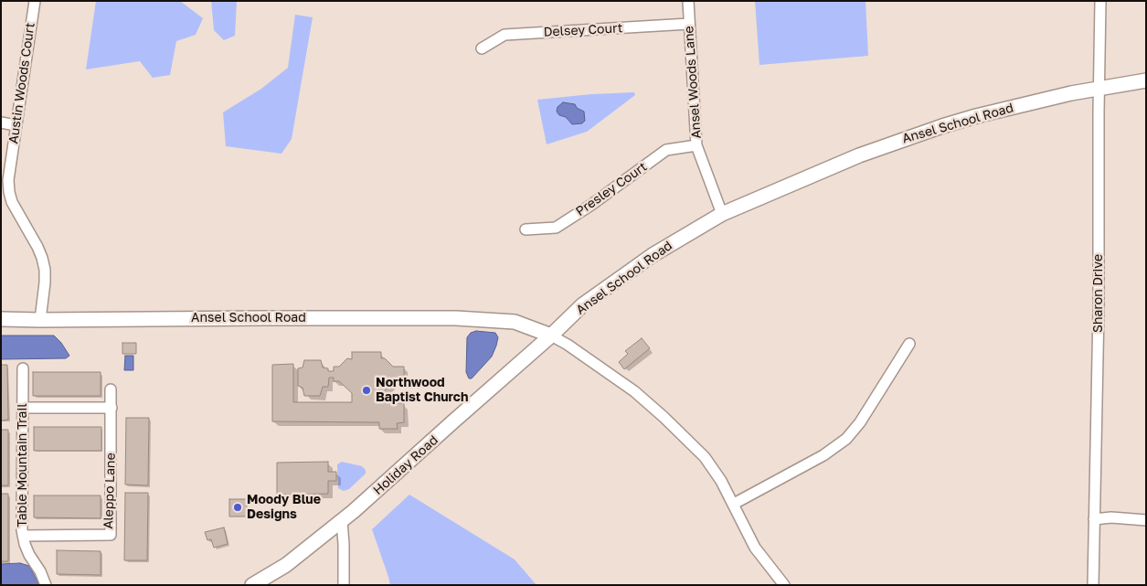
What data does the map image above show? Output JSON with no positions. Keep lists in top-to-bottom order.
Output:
{
  "streets": {
    "street": [
      "Delsey Court",
      "Ansel Woods Lane",
      "Austin Woods Court",
      "Ansel School Road",
      "Presley Court",
      "Sharon Drive",
      "Table Mountain Trail",
      "Holiday Road",
      "Aleppo Lane"
    ]
  },
  "crossings": [
    ["Delsey Court", "Ansel Woods Lane"],
    ["Ansel Woods Lane", "Ansel School Road"],
    ["Ansel Woods Lane", "Presley Court"],
    ["Austin Woods Court", "Ansel School Road"],
    ["Ansel School Road", "Sharon Drive"],
    ["Ansel School Road", "Holiday Road"],
    ["Table Mountain Trail", "Aleppo Lane"]
  ],
  "places": ["Northwood Baptist Church", "Moody Blue Designs"]
}
